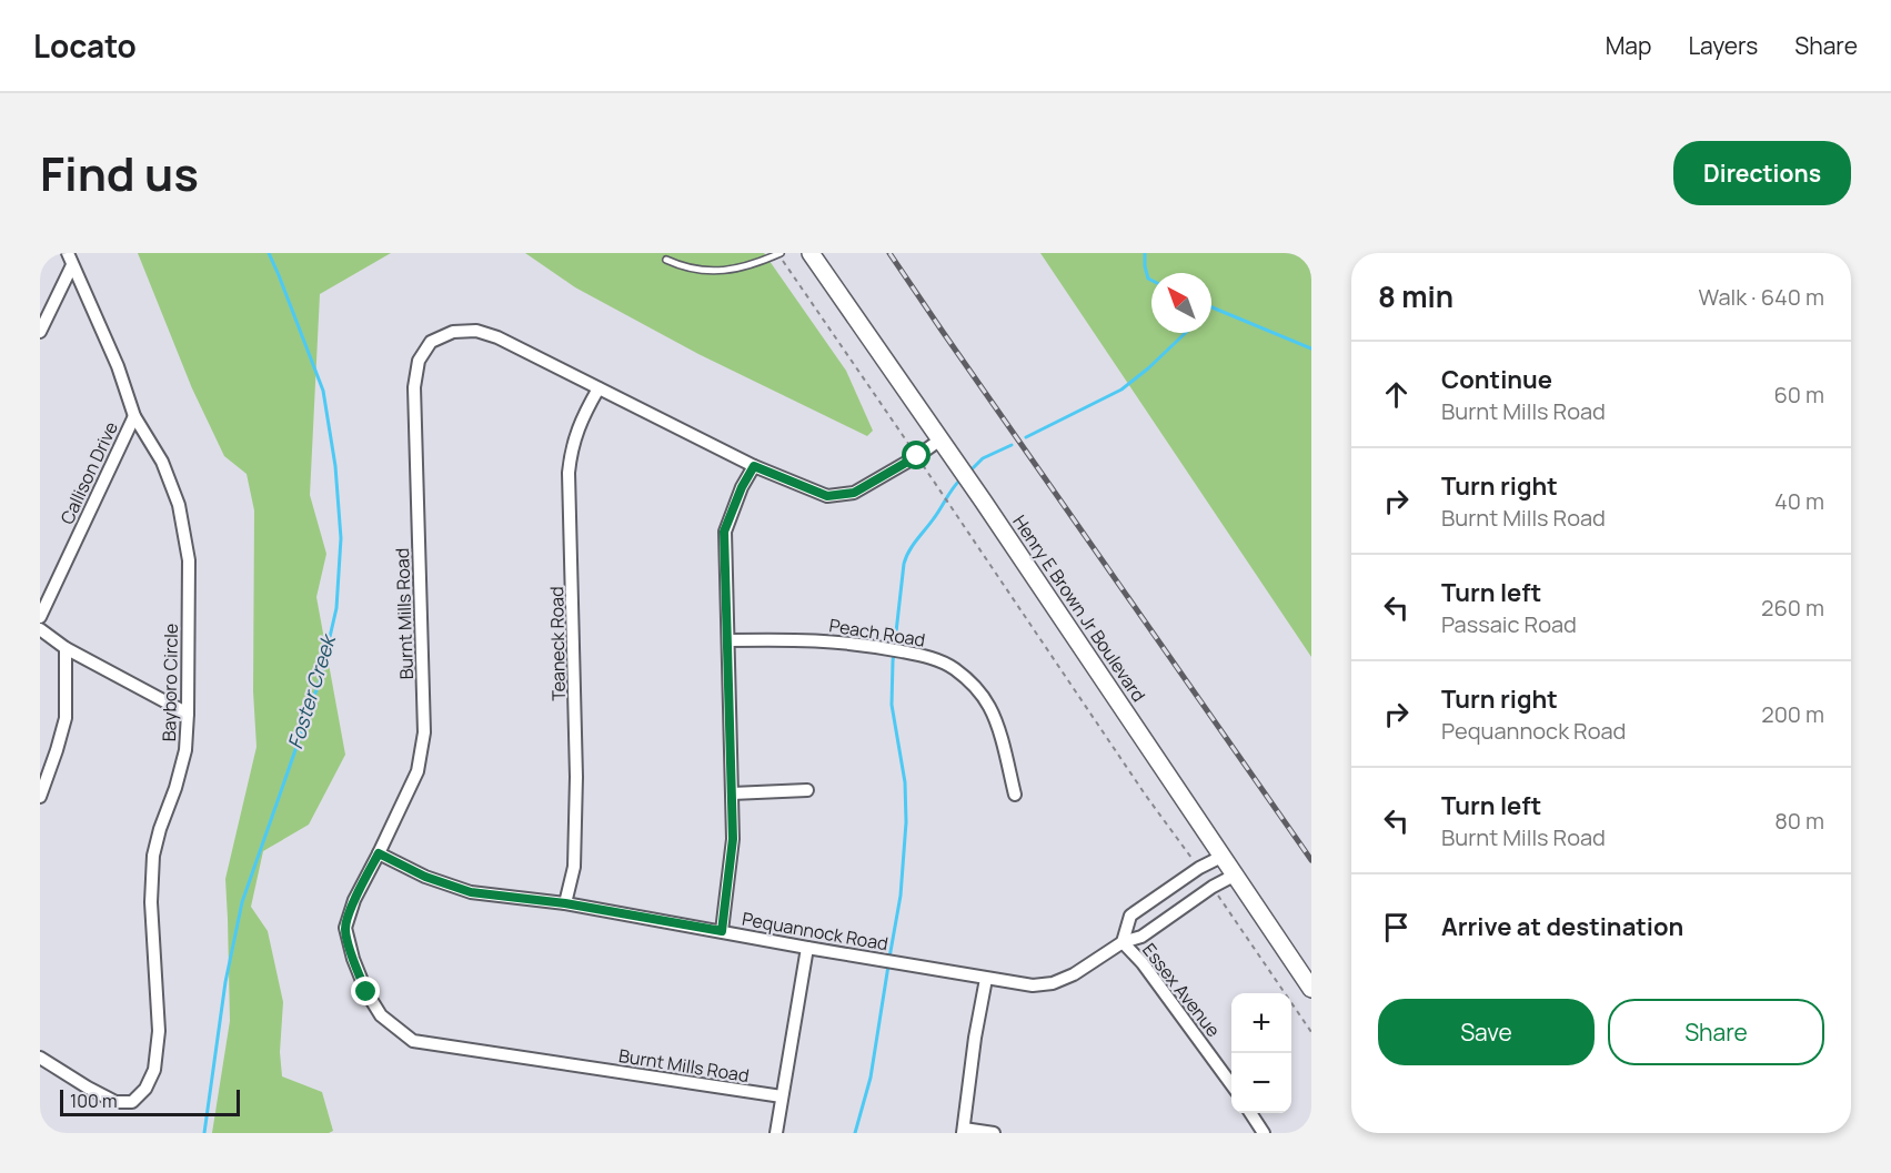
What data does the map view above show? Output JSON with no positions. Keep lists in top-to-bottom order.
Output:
{
  "streets": {
    "main road": ["Henry E Brown Jr Boulevard"],
    "street": [
      "Callison Drive",
      "Burnt Mills Road",
      "Peach Road",
      "Teaneck Road",
      "Bayboro Circle",
      "Pequannock Road",
      "Essex Avenue"
    ]
  },
  "crossings": [
    ["Callison Drive", "Bayboro Circle"],
    ["Henry E Brown Jr Boulevard", "Burnt Mills Road"],
    ["Henry E Brown Jr Boulevard", "Pequannock Road"],
    ["Burnt Mills Road", "Teaneck Road"],
    ["Burnt Mills Road", "Pequannock Road"],
    ["Teaneck Road", "Pequannock Road"],
    ["Pequannock Road", "Essex Avenue"]
  ],
  "water": ["Foster Creek"],
  "scale_bar": "100 m",
  "north": "top left",
  "page": {
    "header": "Locato",
    "nav": ["Map", "Layers", "Share"],
    "title": "Find us",
    "buttons": [
      "Directions",
      ["Save", "Share"]
    ],
    "heading": ["8 min", "Walk · 640 m"],
    "list": [
      ["Continue", "Burnt Mills Road", "60 m"],
      ["Turn right", "Burnt Mills Road", "40 m"],
      ["Turn left", "Passaic Road", "260 m"],
      ["Turn right", "Pequannock Road", "200 m"],
      ["Turn left", "Burnt Mills Road", "80 m"],
      "Arrive at destination"
    ],
    "map_buttons": ["+", "−"],
    "scale": "100 m"
  }
}
